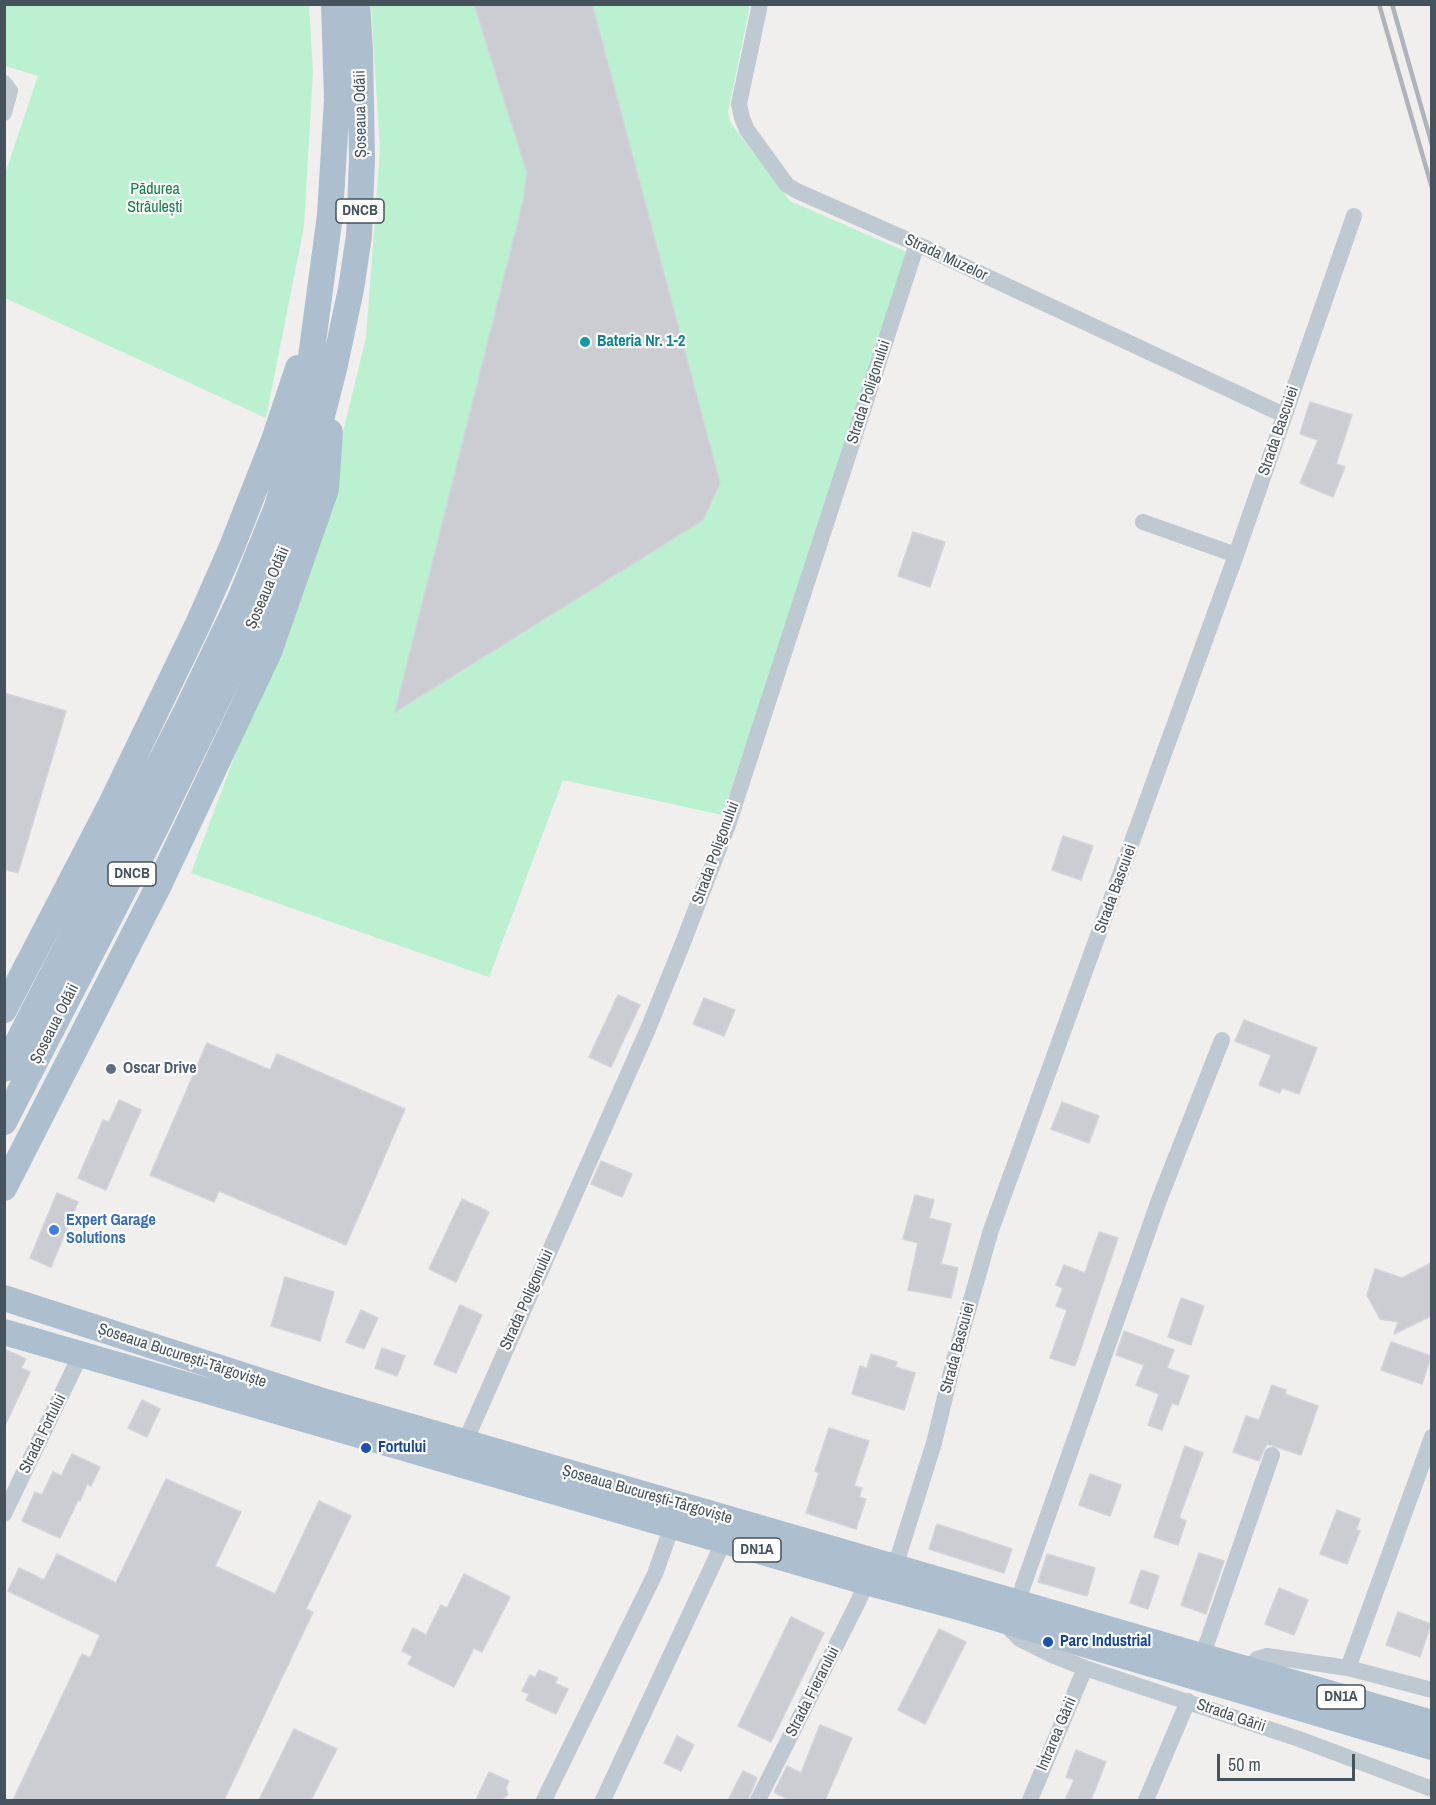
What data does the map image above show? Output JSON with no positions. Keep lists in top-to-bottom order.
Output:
{
  "streets": {
    "main road": [
      "Șoseaua Odăii",
      "DNCB",
      "Șoseaua București-Târgoviște",
      "DN1A"
    ],
    "street": [
      "Strada Muzelor",
      "Strada Poligonului",
      "Strada Bascuiei",
      "Strada Fortului",
      "Strada Fierarului",
      "Strada Gării",
      "Intrarea Gării"
    ]
  },
  "crossings": [
    ["Strada Muzelor", "Strada Poligonului"],
    ["Strada Muzelor", "Strada Bascuiei"],
    ["Strada Poligonului", "Șoseaua București-Târgoviște"],
    ["Strada Bascuiei", "Șoseaua București-Târgoviște"],
    ["Șoseaua București-Târgoviște", "Strada Fortului"],
    ["Șoseaua București-Târgoviște", "Strada Fierarului"],
    ["Șoseaua București-Târgoviște", "Strada Gării"],
    ["Strada Gării", "Intrarea Gării"]
  ],
  "parks": ["Pădurea Străulești"],
  "places": [
    "Bateria Nr. 1-2",
    "Oscar Drive",
    "Expert Garage Solutions",
    "Fortului",
    "Parc Industrial"
  ],
  "scale_bar": "50 m"
}
